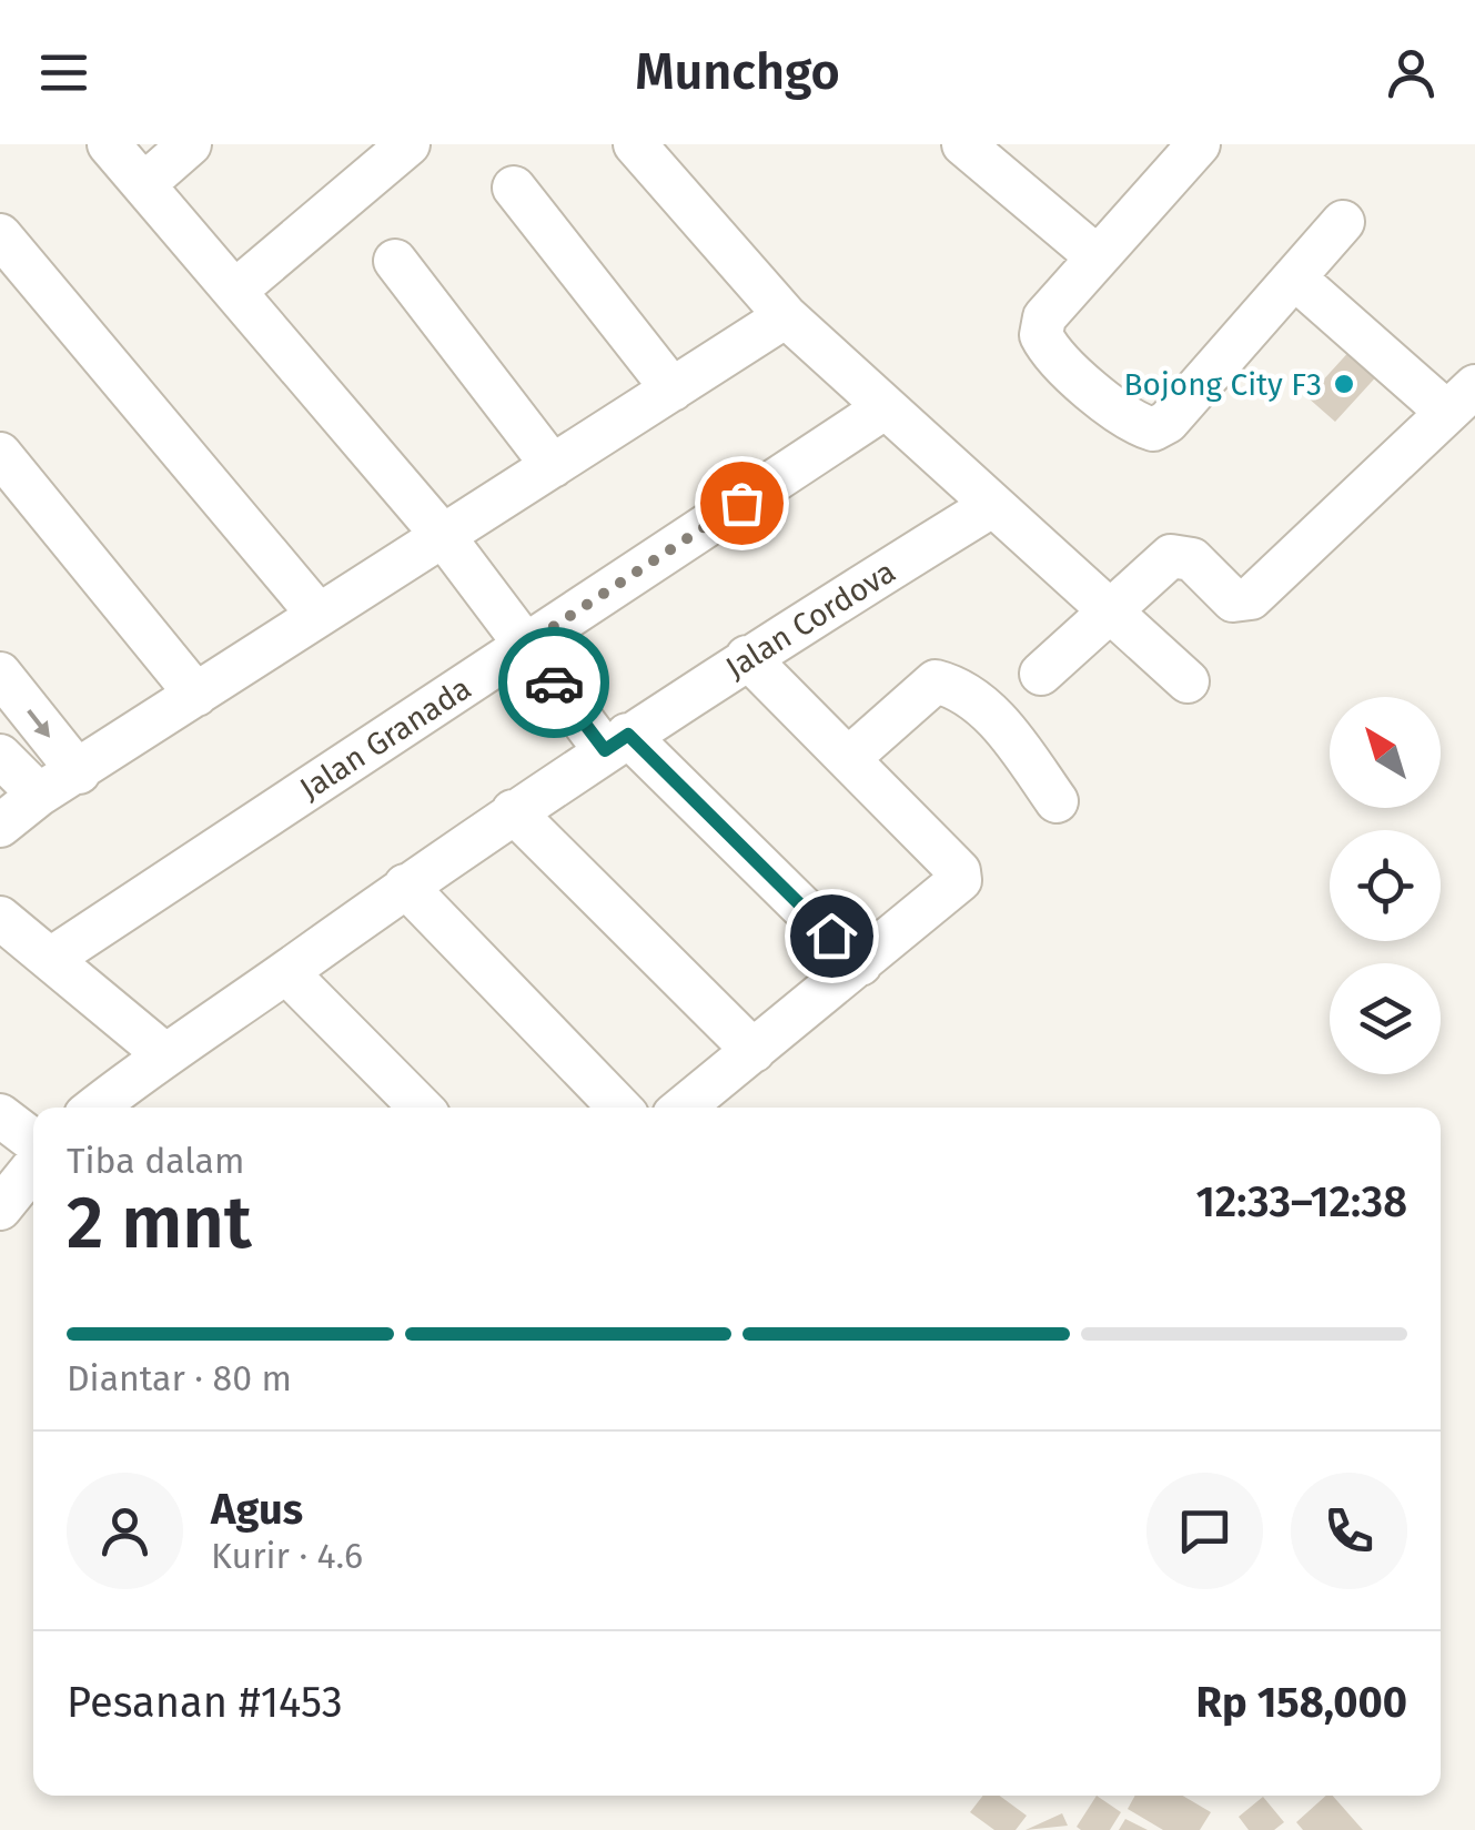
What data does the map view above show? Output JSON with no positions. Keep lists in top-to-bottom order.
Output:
{
  "streets": {
    "street": ["Jalan Cordova", "Jalan Granada"]
  },
  "places": ["Bojong City F3"],
  "north": "top left",
  "page": {
    "header": "Munchgo",
    "heading": ["2 mnt", "Tiba dalam", "12:33–12:38"],
    "panel": [
      "Agus",
      "Kurir · 4.6",
      "Pesanan #1453",
      "Rp 158,000"
    ],
    "bar": "Diantar · 80 m"
  }
}
